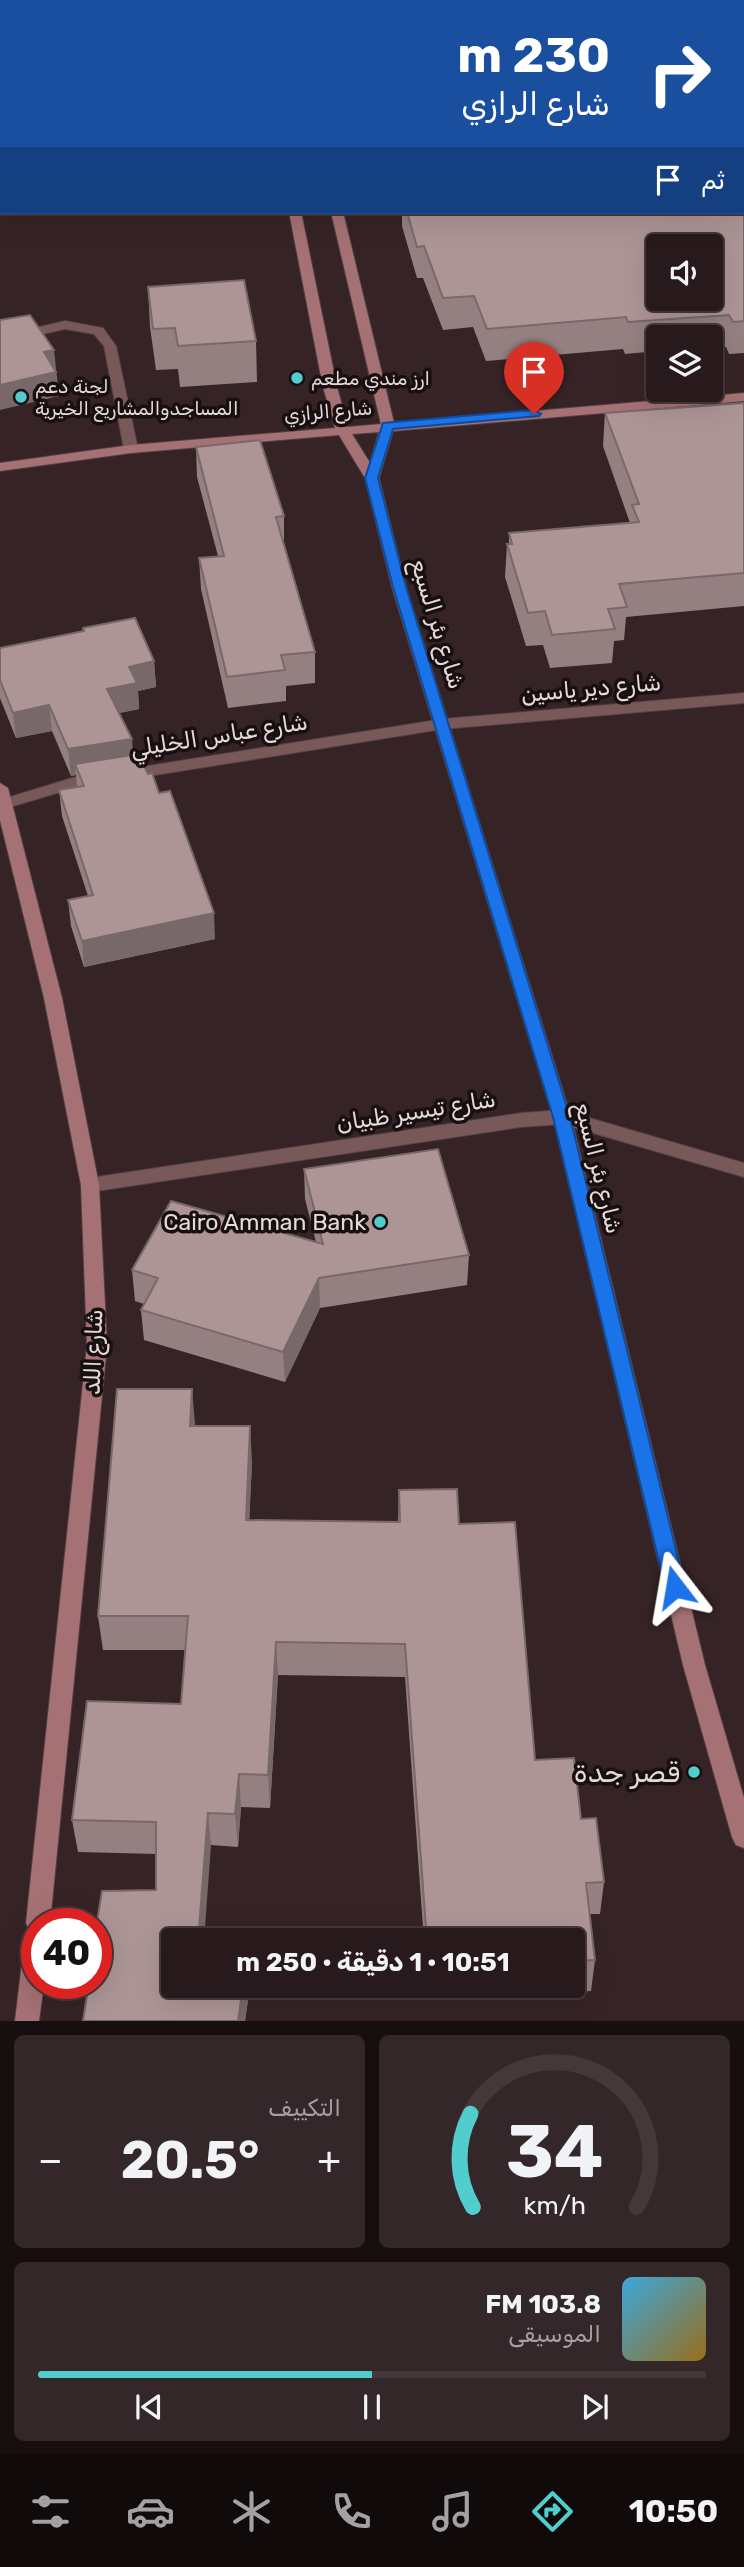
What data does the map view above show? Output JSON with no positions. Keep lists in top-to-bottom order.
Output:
{
  "streets": {
    "street": [
      "شارع الرازي",
      "شارع بئر السبع",
      "شارع دير ياسين",
      "شارع عباس الخليلي",
      "شارع تيسير ظبيان",
      "شارع اللد"
    ]
  },
  "crossings": [
    ["شارع الرازي", "شارع بئر السبع"],
    ["شارع بئر السبع", "شارع دير ياسين"],
    ["شارع بئر السبع", "شارع عباس الخليلي"],
    ["شارع بئر السبع", "شارع تيسير ظبيان"],
    ["شارع دير ياسين", "شارع عباس الخليلي"],
    ["شارع عباس الخليلي", "شارع اللد"],
    ["شارع تيسير ظبيان", "شارع اللد"]
  ],
  "places": [
    "ارز مندي مطعم",
    "لجنة دعم المساجدوالمشاريع الخيرية",
    "Cairo Amman Bank",
    "قصر جدة"
  ],
  "page": {
    "turn": ["230 m", "شارع الرازي"],
    "then": "ثم",
    "limit": "40",
    "trip": "10:51 · 1 دقيقة · 250 m",
    "tile": "التكييف",
    "heat": ["−", "20.5°", "+"],
    "song": ["103.8 FM", "الموسيقى"],
    "tabs": "10:50",
    "gauge": ["34", "km/h"]
  }
}
